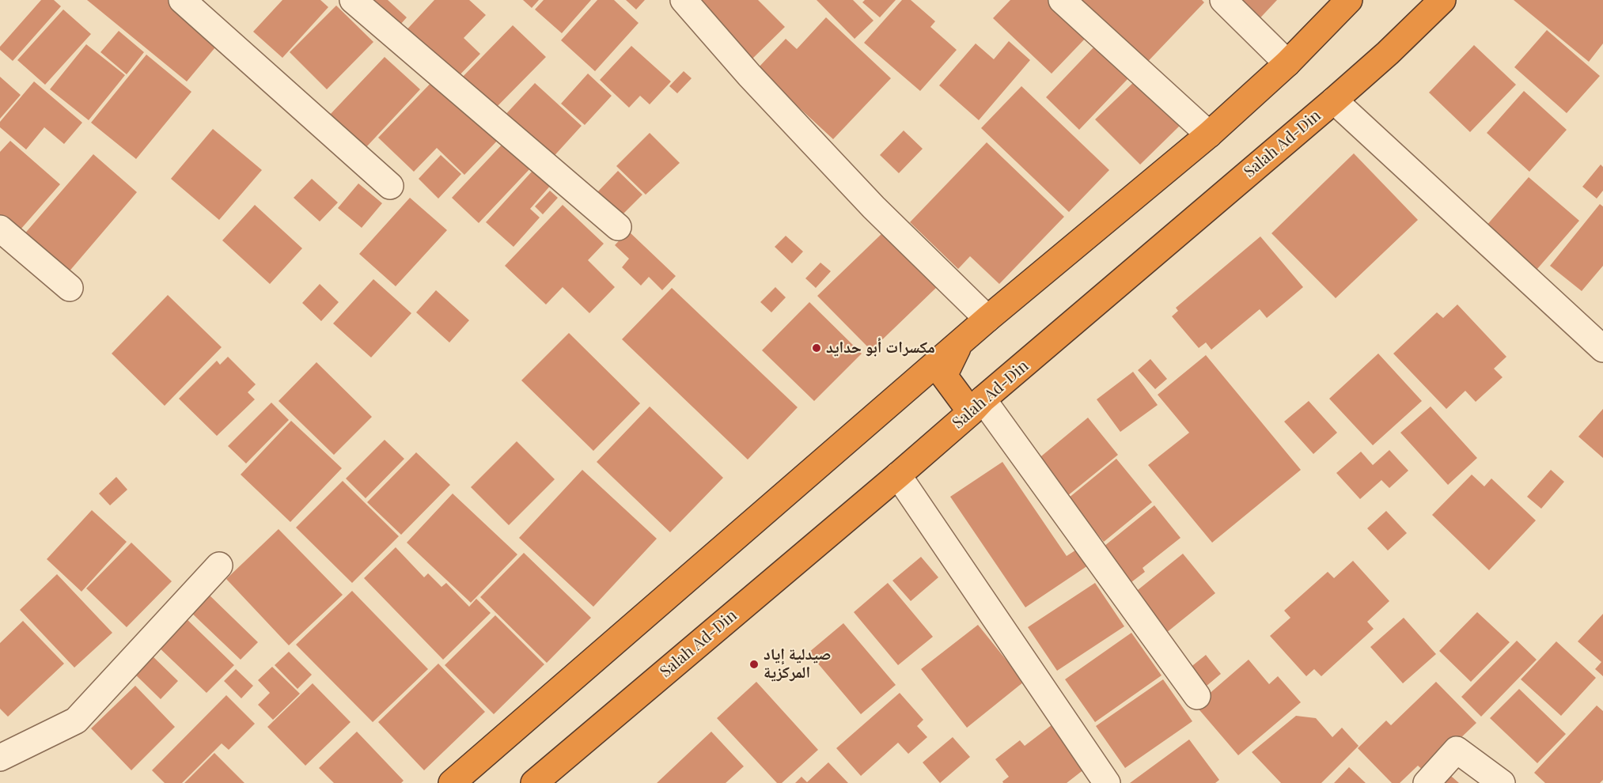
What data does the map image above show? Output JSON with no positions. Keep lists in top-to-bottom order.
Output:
{
  "streets": {
    "highway": ["Salah Ad-Din"]
  },
  "places": ["مكسرات أبو حدايد", "صيدلية إياد المركزية"]
}
